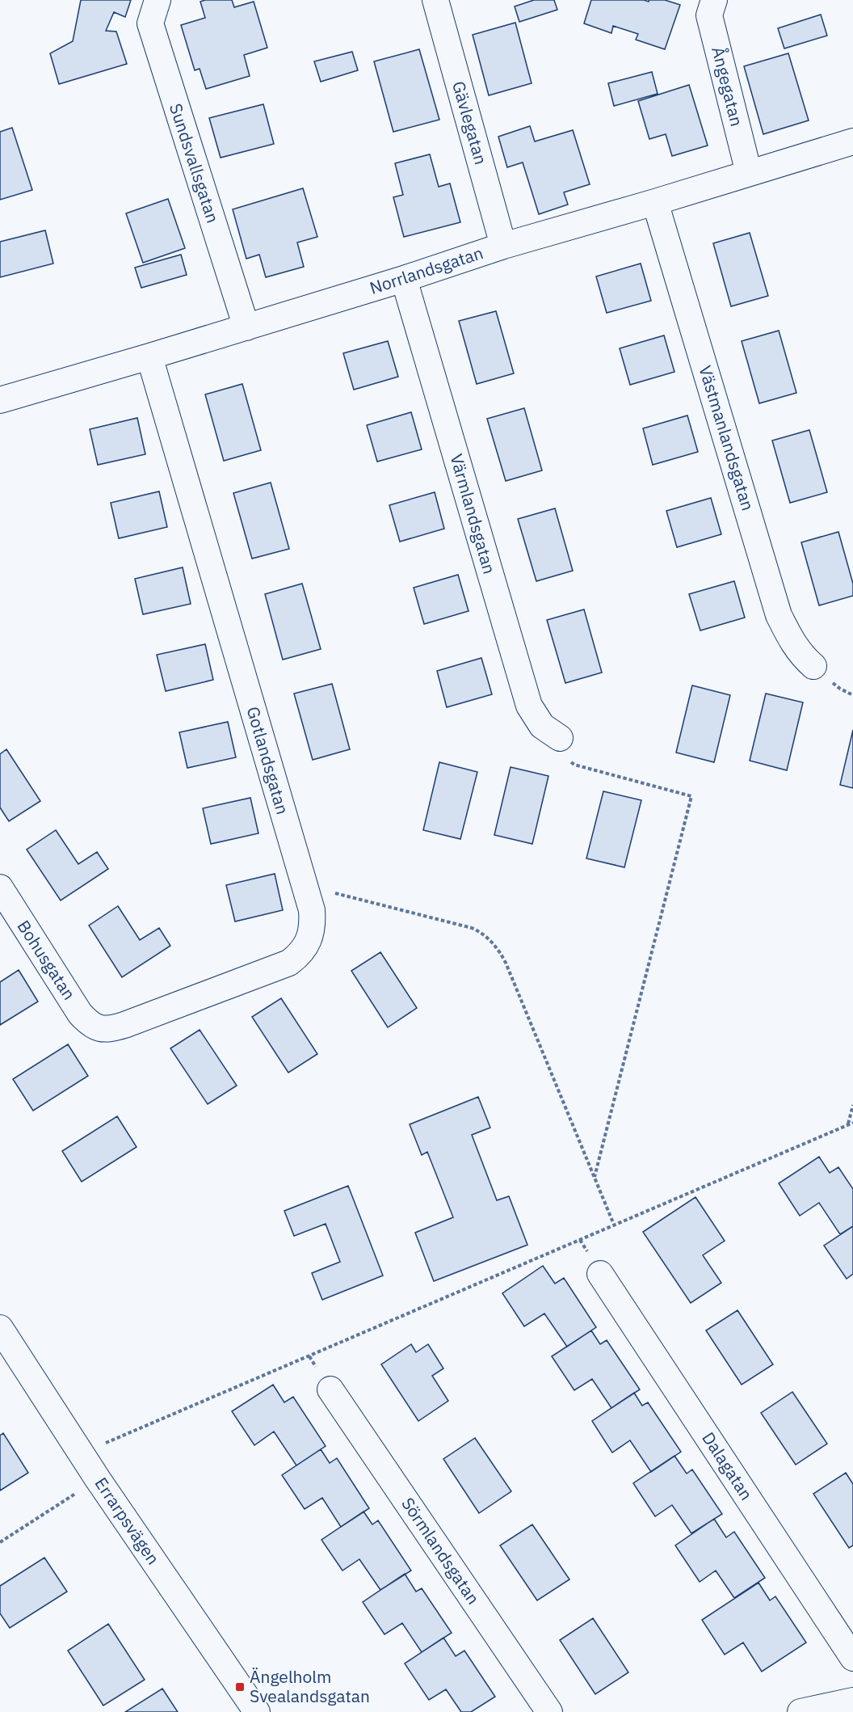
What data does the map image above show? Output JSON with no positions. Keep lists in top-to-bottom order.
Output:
{
  "streets": {
    "street": [
      "Ångegatan",
      "Gävlegatan",
      "Sundsvallsgatan",
      "Norrlandsgatan",
      "Västmanlandsgatan",
      "Värmlandsgatan",
      "Gotlandsgatan",
      "Bohusgatan",
      "Dalagatan",
      "Errarpsvägen",
      "Sörmlandsgatan"
    ]
  },
  "crossings": [
    ["Ångegatan", "Norrlandsgatan"],
    ["Gävlegatan", "Norrlandsgatan"],
    ["Sundsvallsgatan", "Norrlandsgatan"],
    ["Norrlandsgatan", "Västmanlandsgatan"],
    ["Norrlandsgatan", "Värmlandsgatan"],
    ["Norrlandsgatan", "Gotlandsgatan"],
    ["Gotlandsgatan", "Bohusgatan"]
  ],
  "places": {
    "transit": ["Ängelholm Svealandsgatan"]
  }
}
